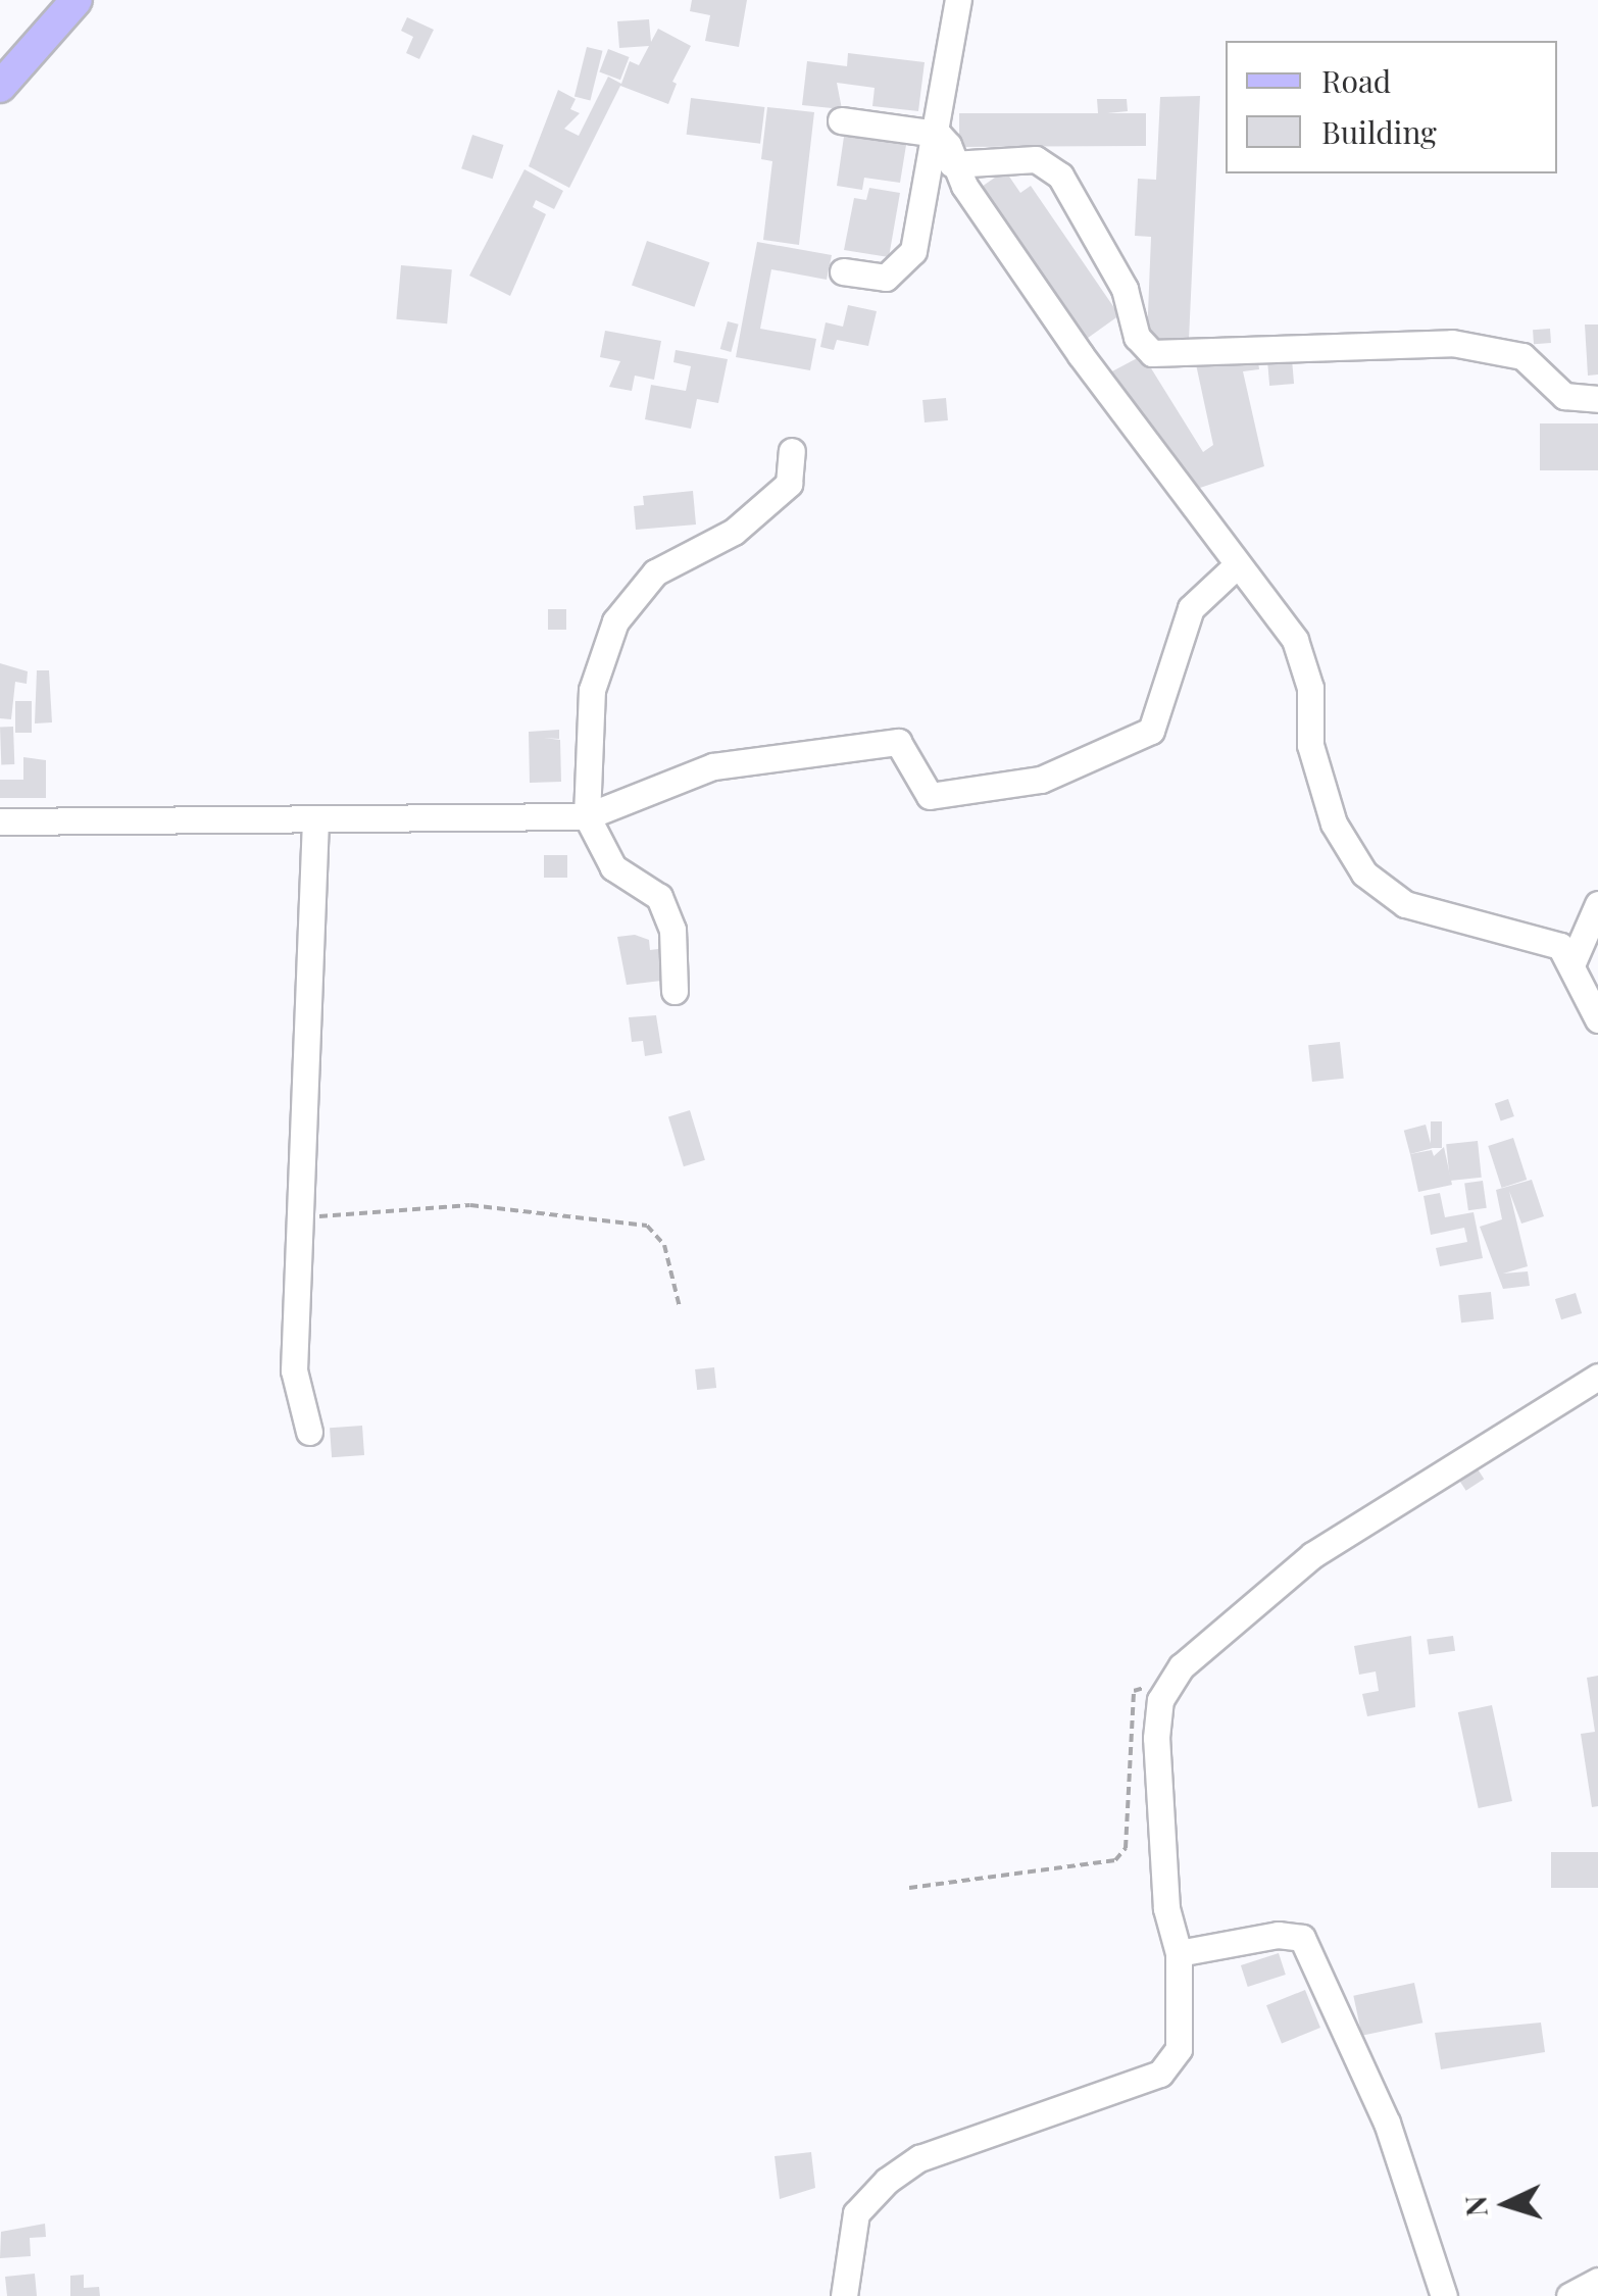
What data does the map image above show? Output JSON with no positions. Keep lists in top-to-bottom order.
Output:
{
  "legend": ["Road", "Building"],
  "north": "left"
}
